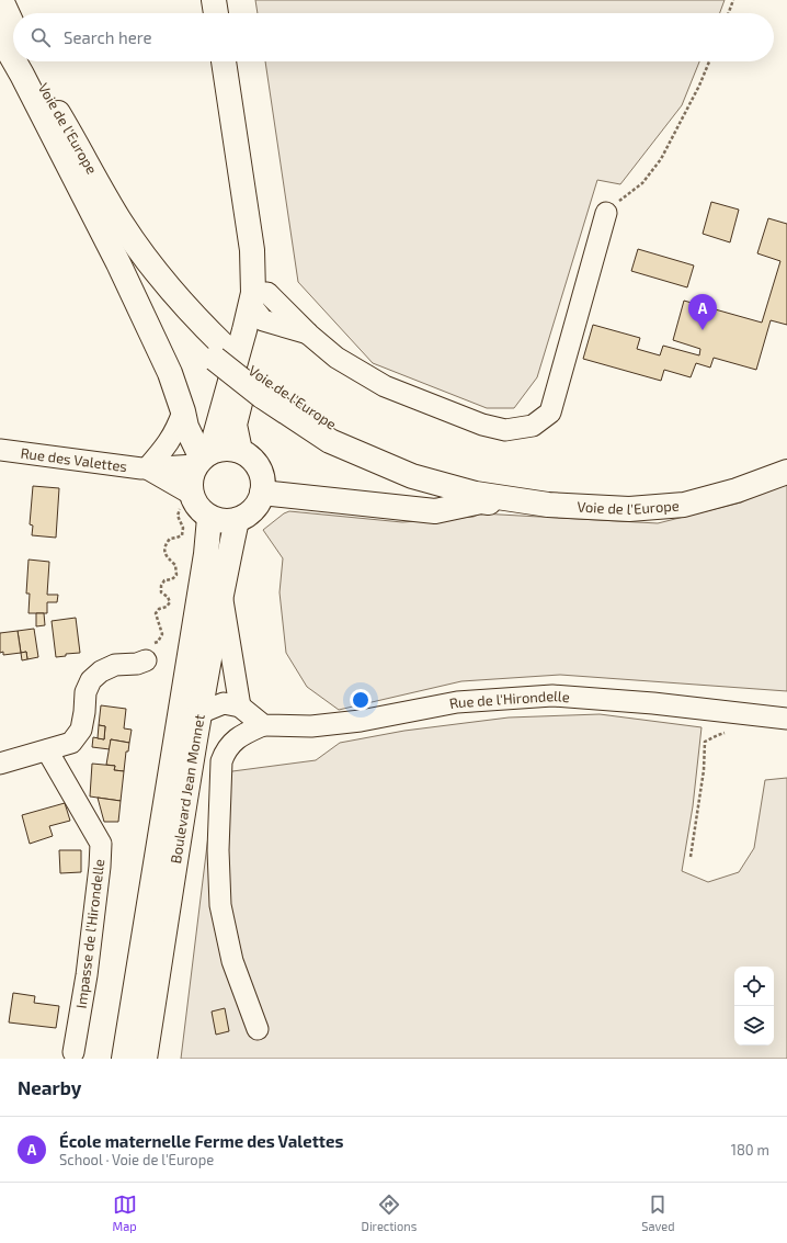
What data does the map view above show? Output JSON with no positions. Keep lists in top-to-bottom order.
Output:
{
  "streets": {
    "main road": ["Voie de l'Europe", "Boulevard Jean Monnet"],
    "street": ["Rue des Valettes", "Rue de l'Hirondelle", "Impasse de l'Hirondelle"]
  },
  "crossings": [
    ["Rue des Valettes", "Boulevard Jean Monnet"]
  ],
  "page": {
    "search": "Search here",
    "pins": "A",
    "heading": "Nearby",
    "list": [
      {
        "mark": "A",
        "name": "École maternelle Ferme des Valettes",
        "note": "School · Voie de l'Europe",
        "value": "180 m"
      }
    ],
    "nav": ["Map", "Directions", "Saved"]
  }
}
